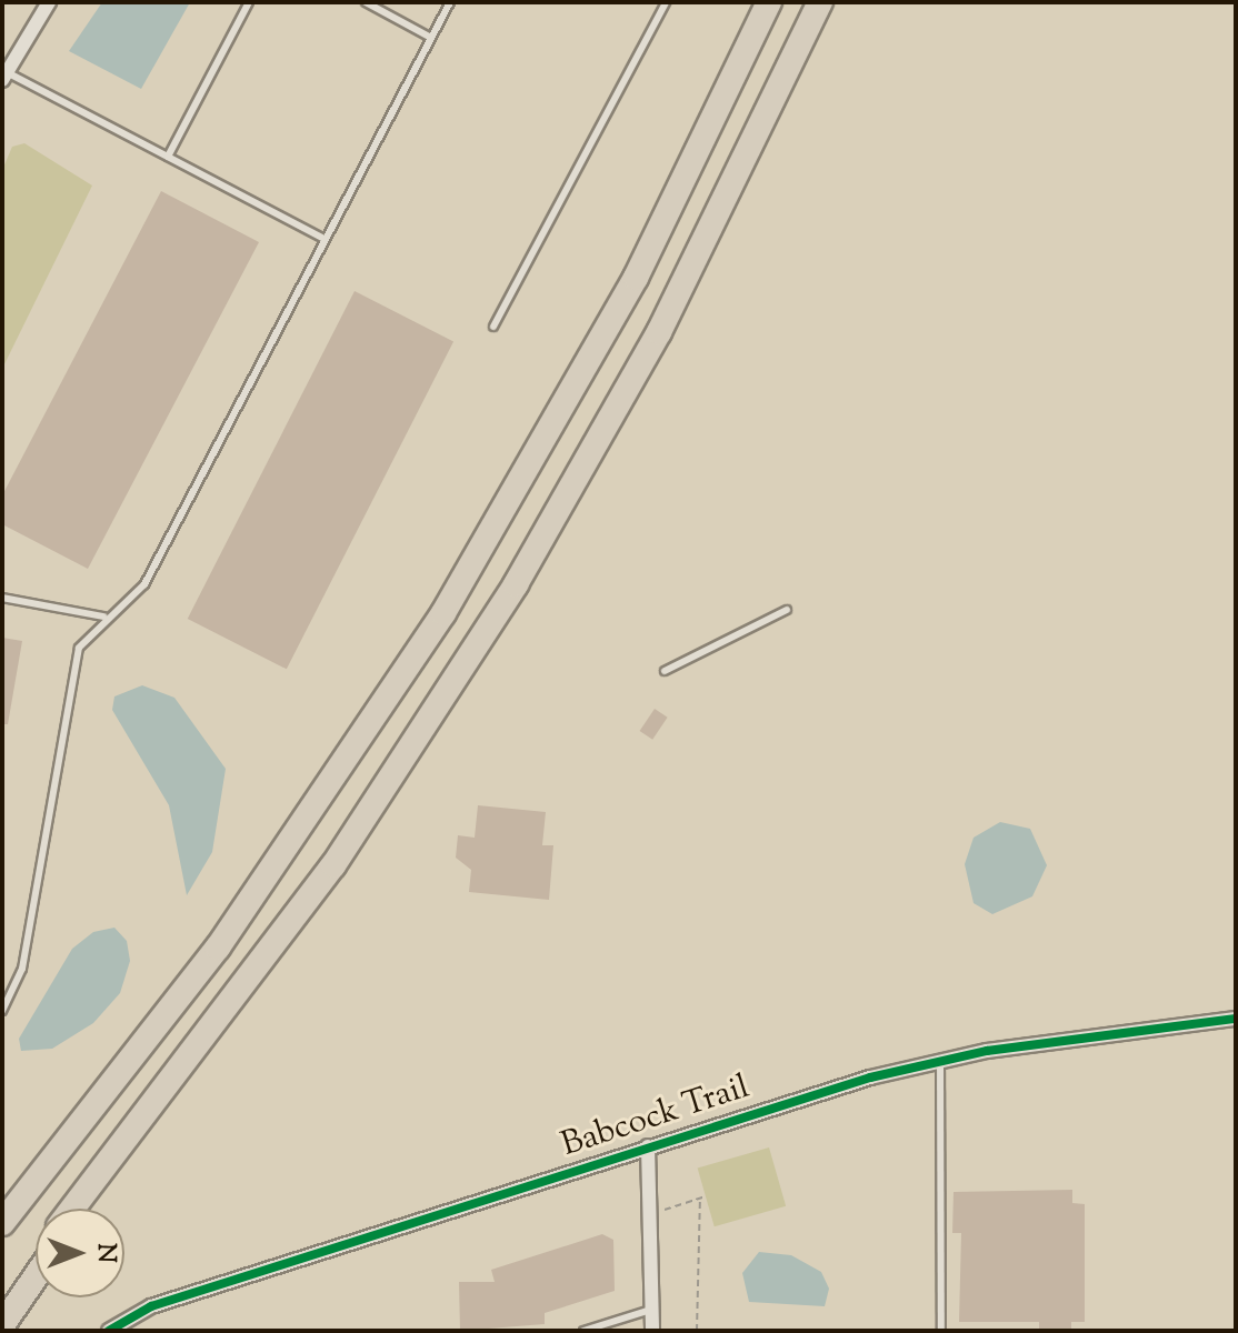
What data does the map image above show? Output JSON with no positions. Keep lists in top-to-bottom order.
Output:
{
  "streets": {
    "street": ["Babcock Trail"]
  },
  "north": "right"
}
